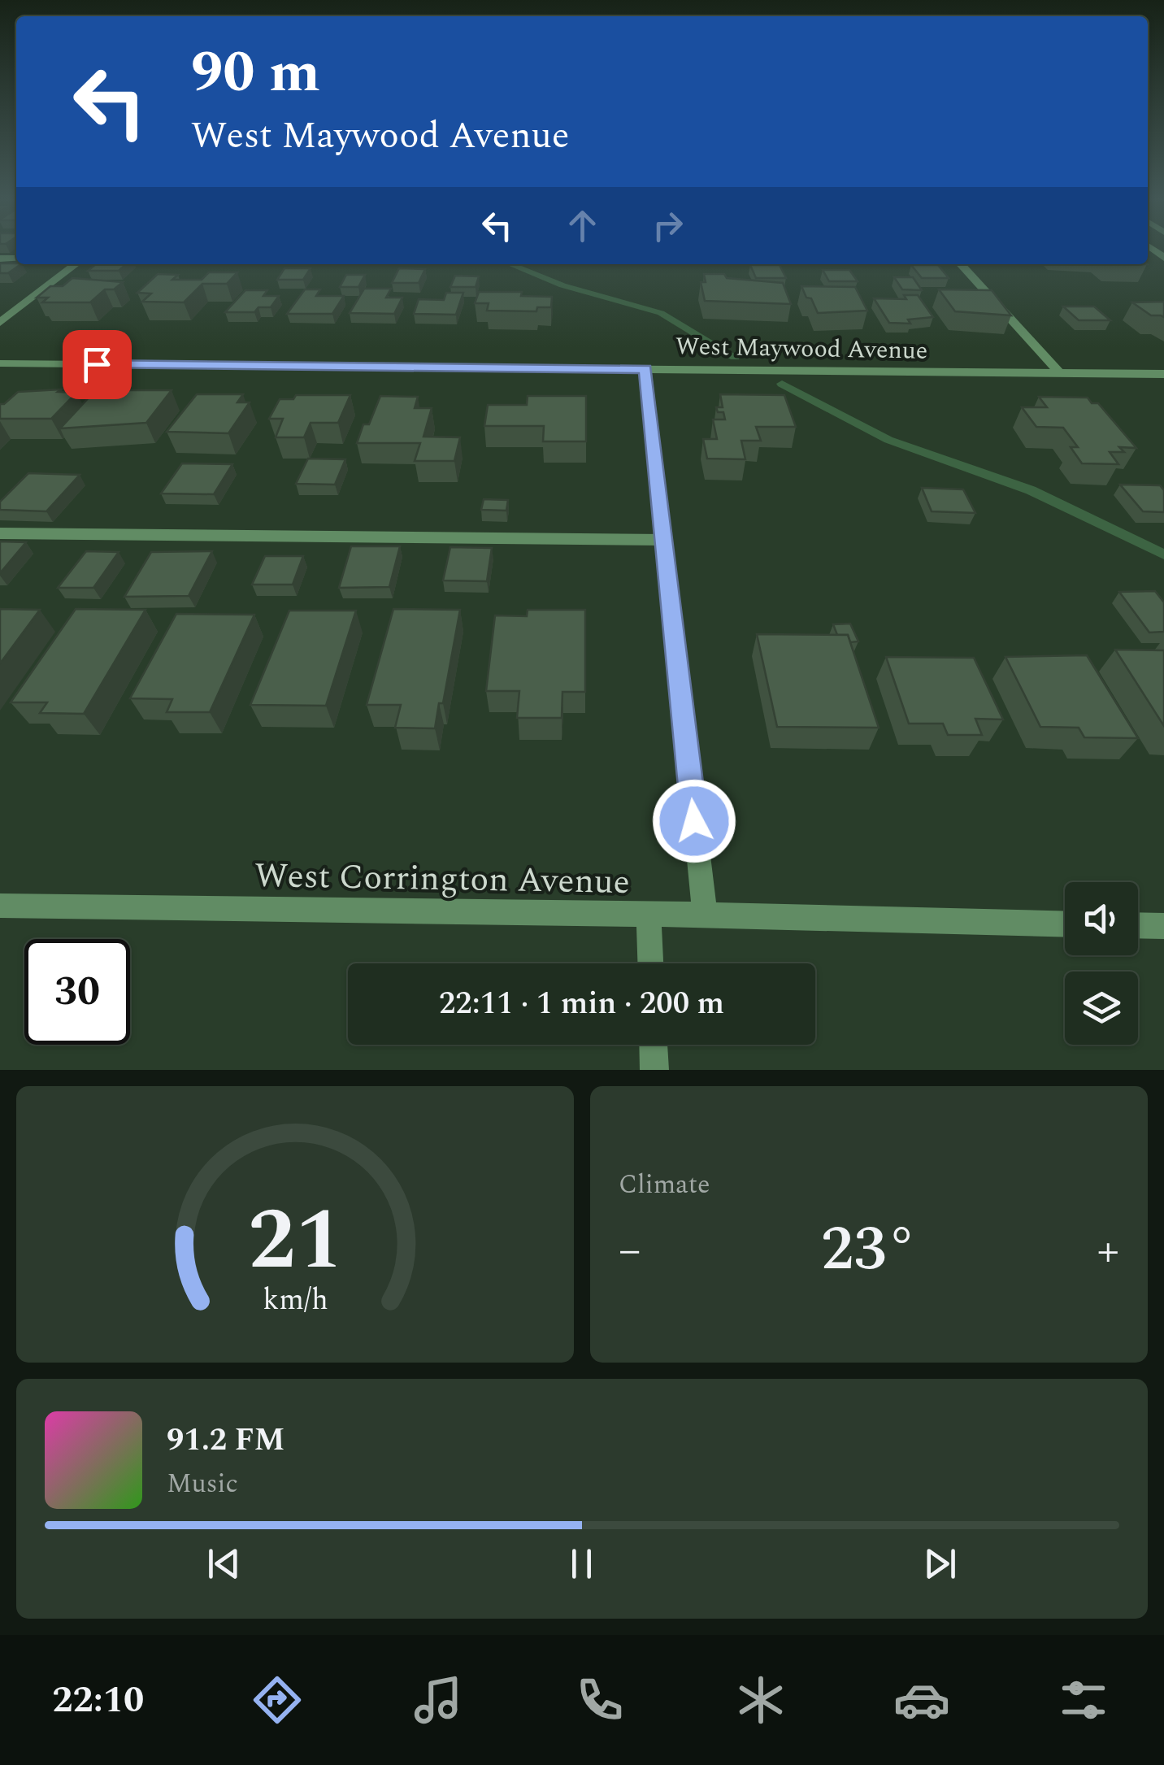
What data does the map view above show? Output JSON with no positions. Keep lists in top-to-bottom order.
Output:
{
  "streets": {
    "street": ["West Maywood Avenue", "West Corrington Avenue"]
  },
  "page": {
    "turn": ["90 m", "West Maywood Avenue"],
    "limit": "30",
    "trip": "22:11 · 1 min · 200 m",
    "tile": "Climate",
    "heat": ["−", "23°", "+"],
    "song": ["91.2 FM", "Music"],
    "tabs": "22:10",
    "gauge": ["21", "km/h"]
  }
}
